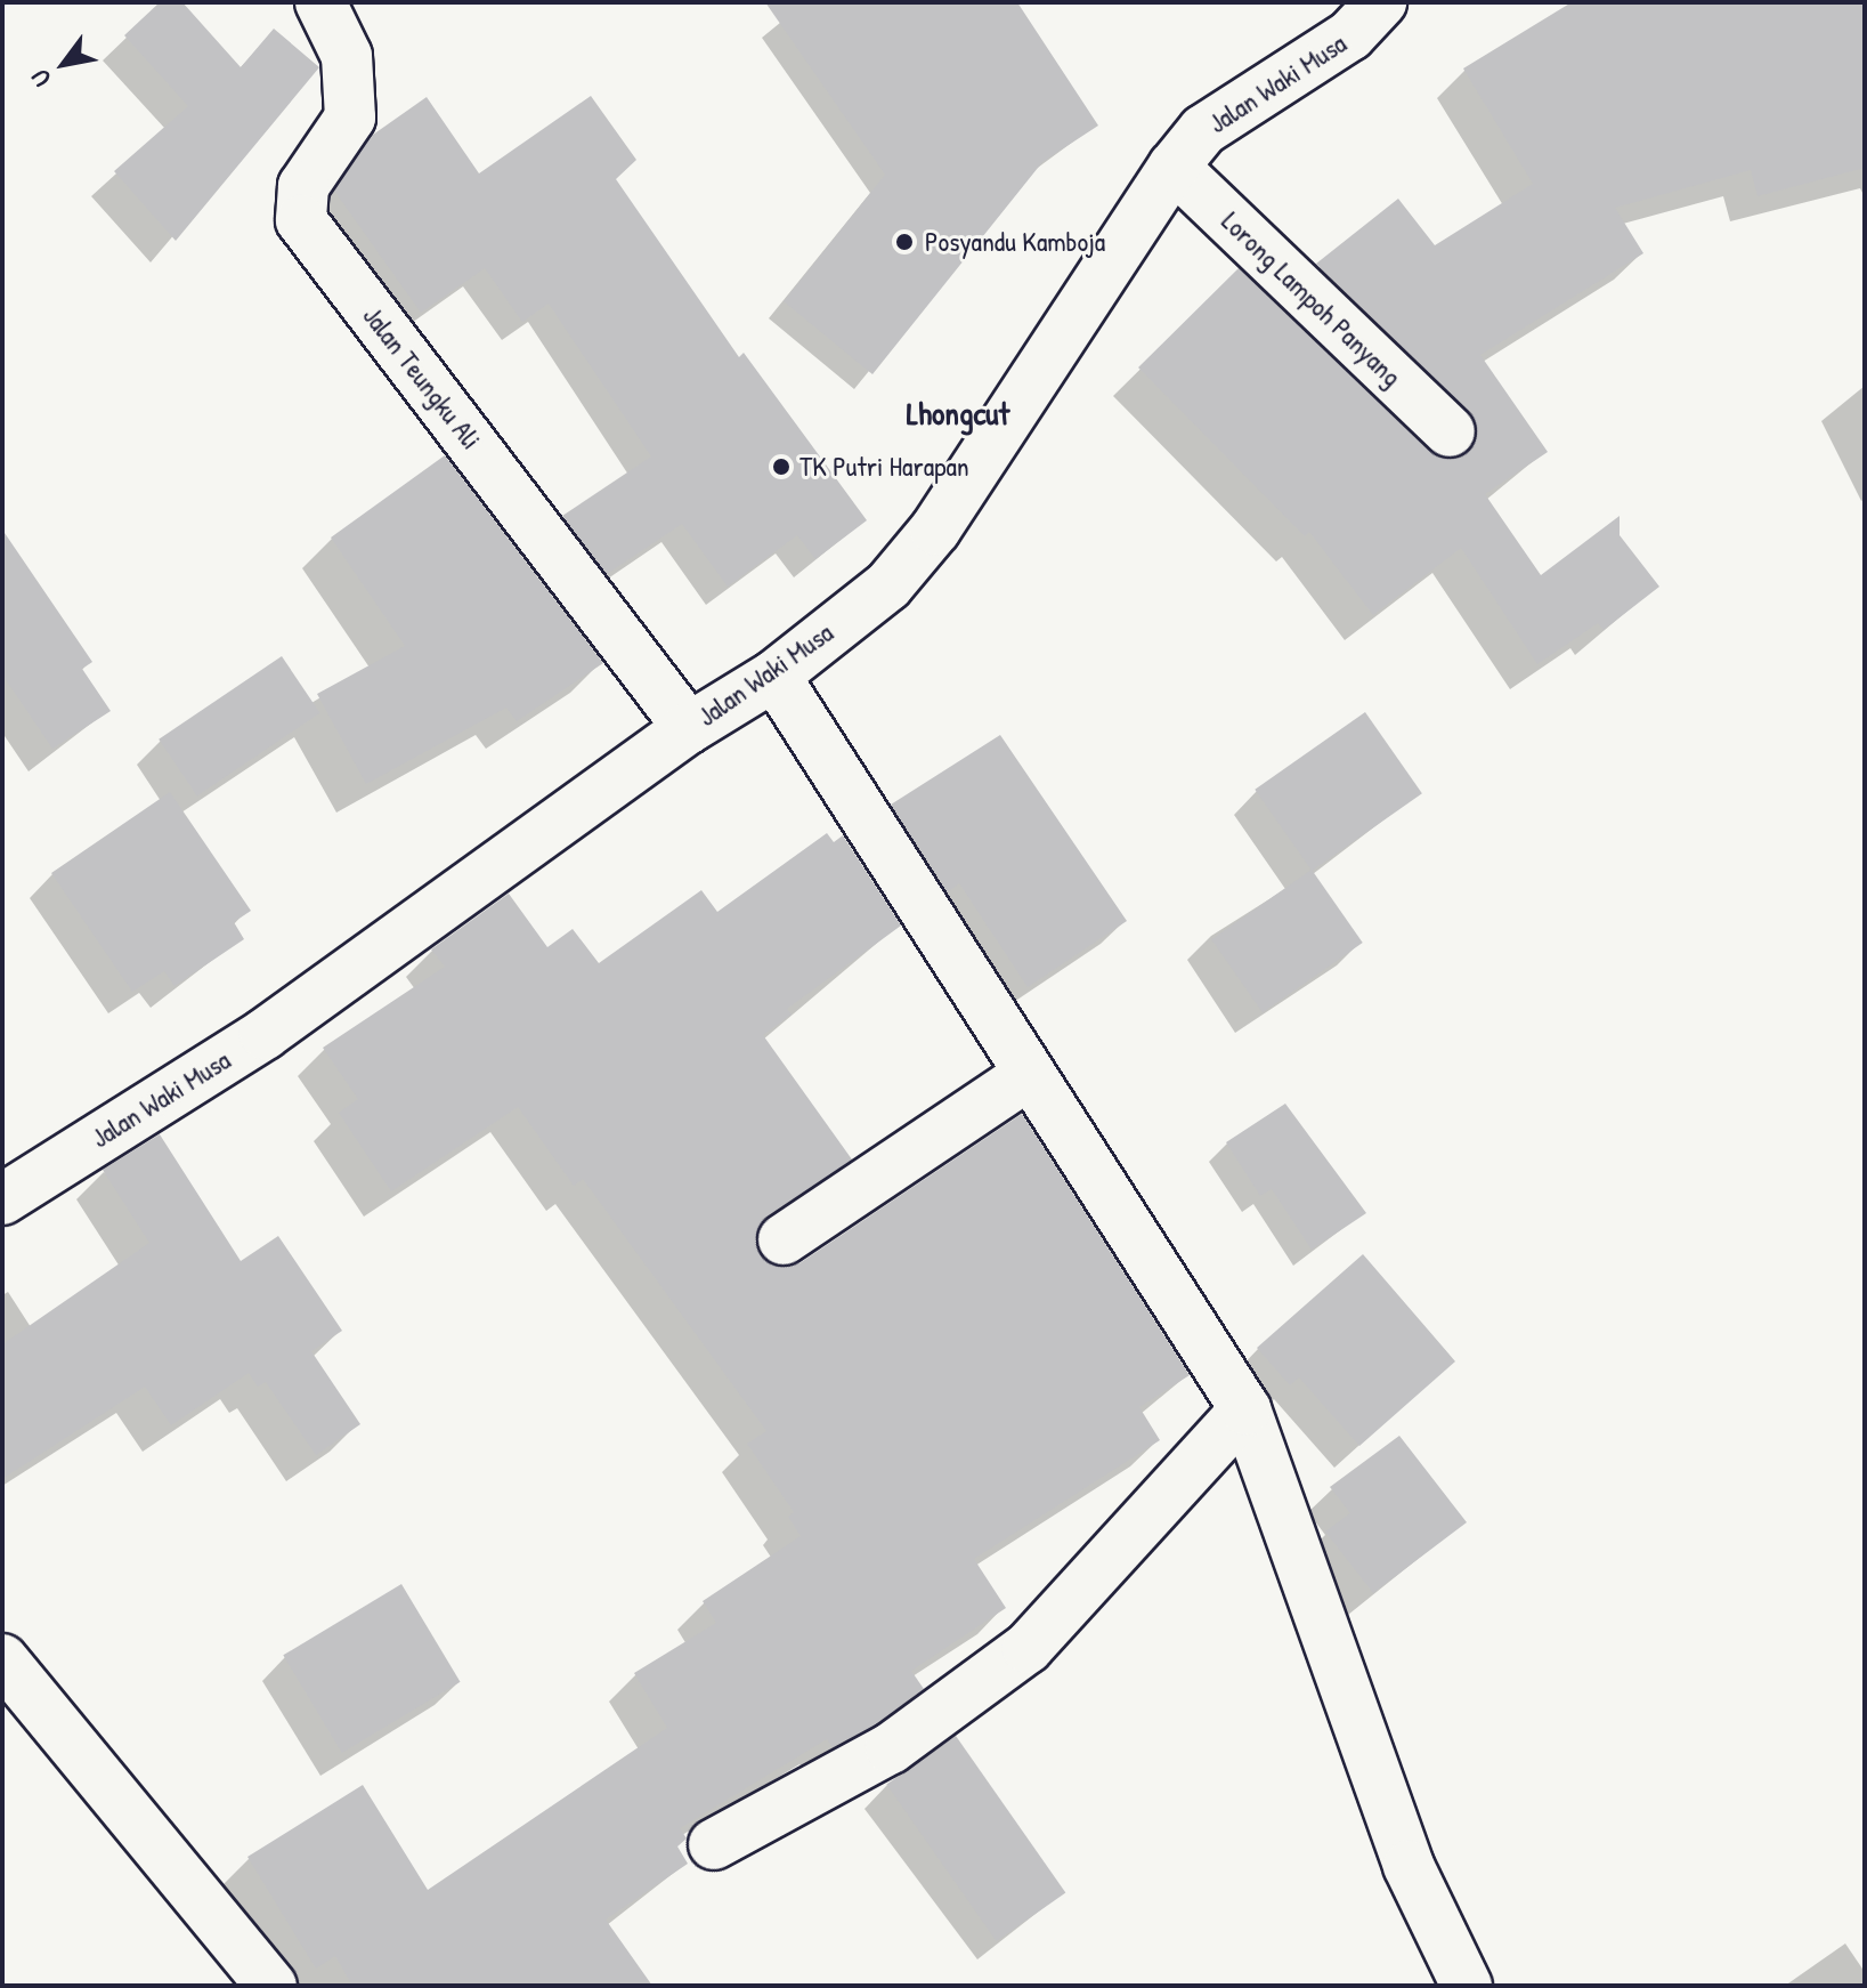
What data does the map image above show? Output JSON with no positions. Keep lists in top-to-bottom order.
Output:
{
  "streets": {
    "street": ["Jalan Waki Musa", "Lorong Lampoh Panyang", "Jalan Teungku Ali"]
  },
  "crossings": [
    ["Jalan Waki Musa", "Lorong Lampoh Panyang"],
    ["Jalan Waki Musa", "Jalan Teungku Ali"]
  ],
  "districts": ["Lhongcut"],
  "places": ["Posyandu Kamboja", "TK Putri Harapan"],
  "north": "bottom left"
}
